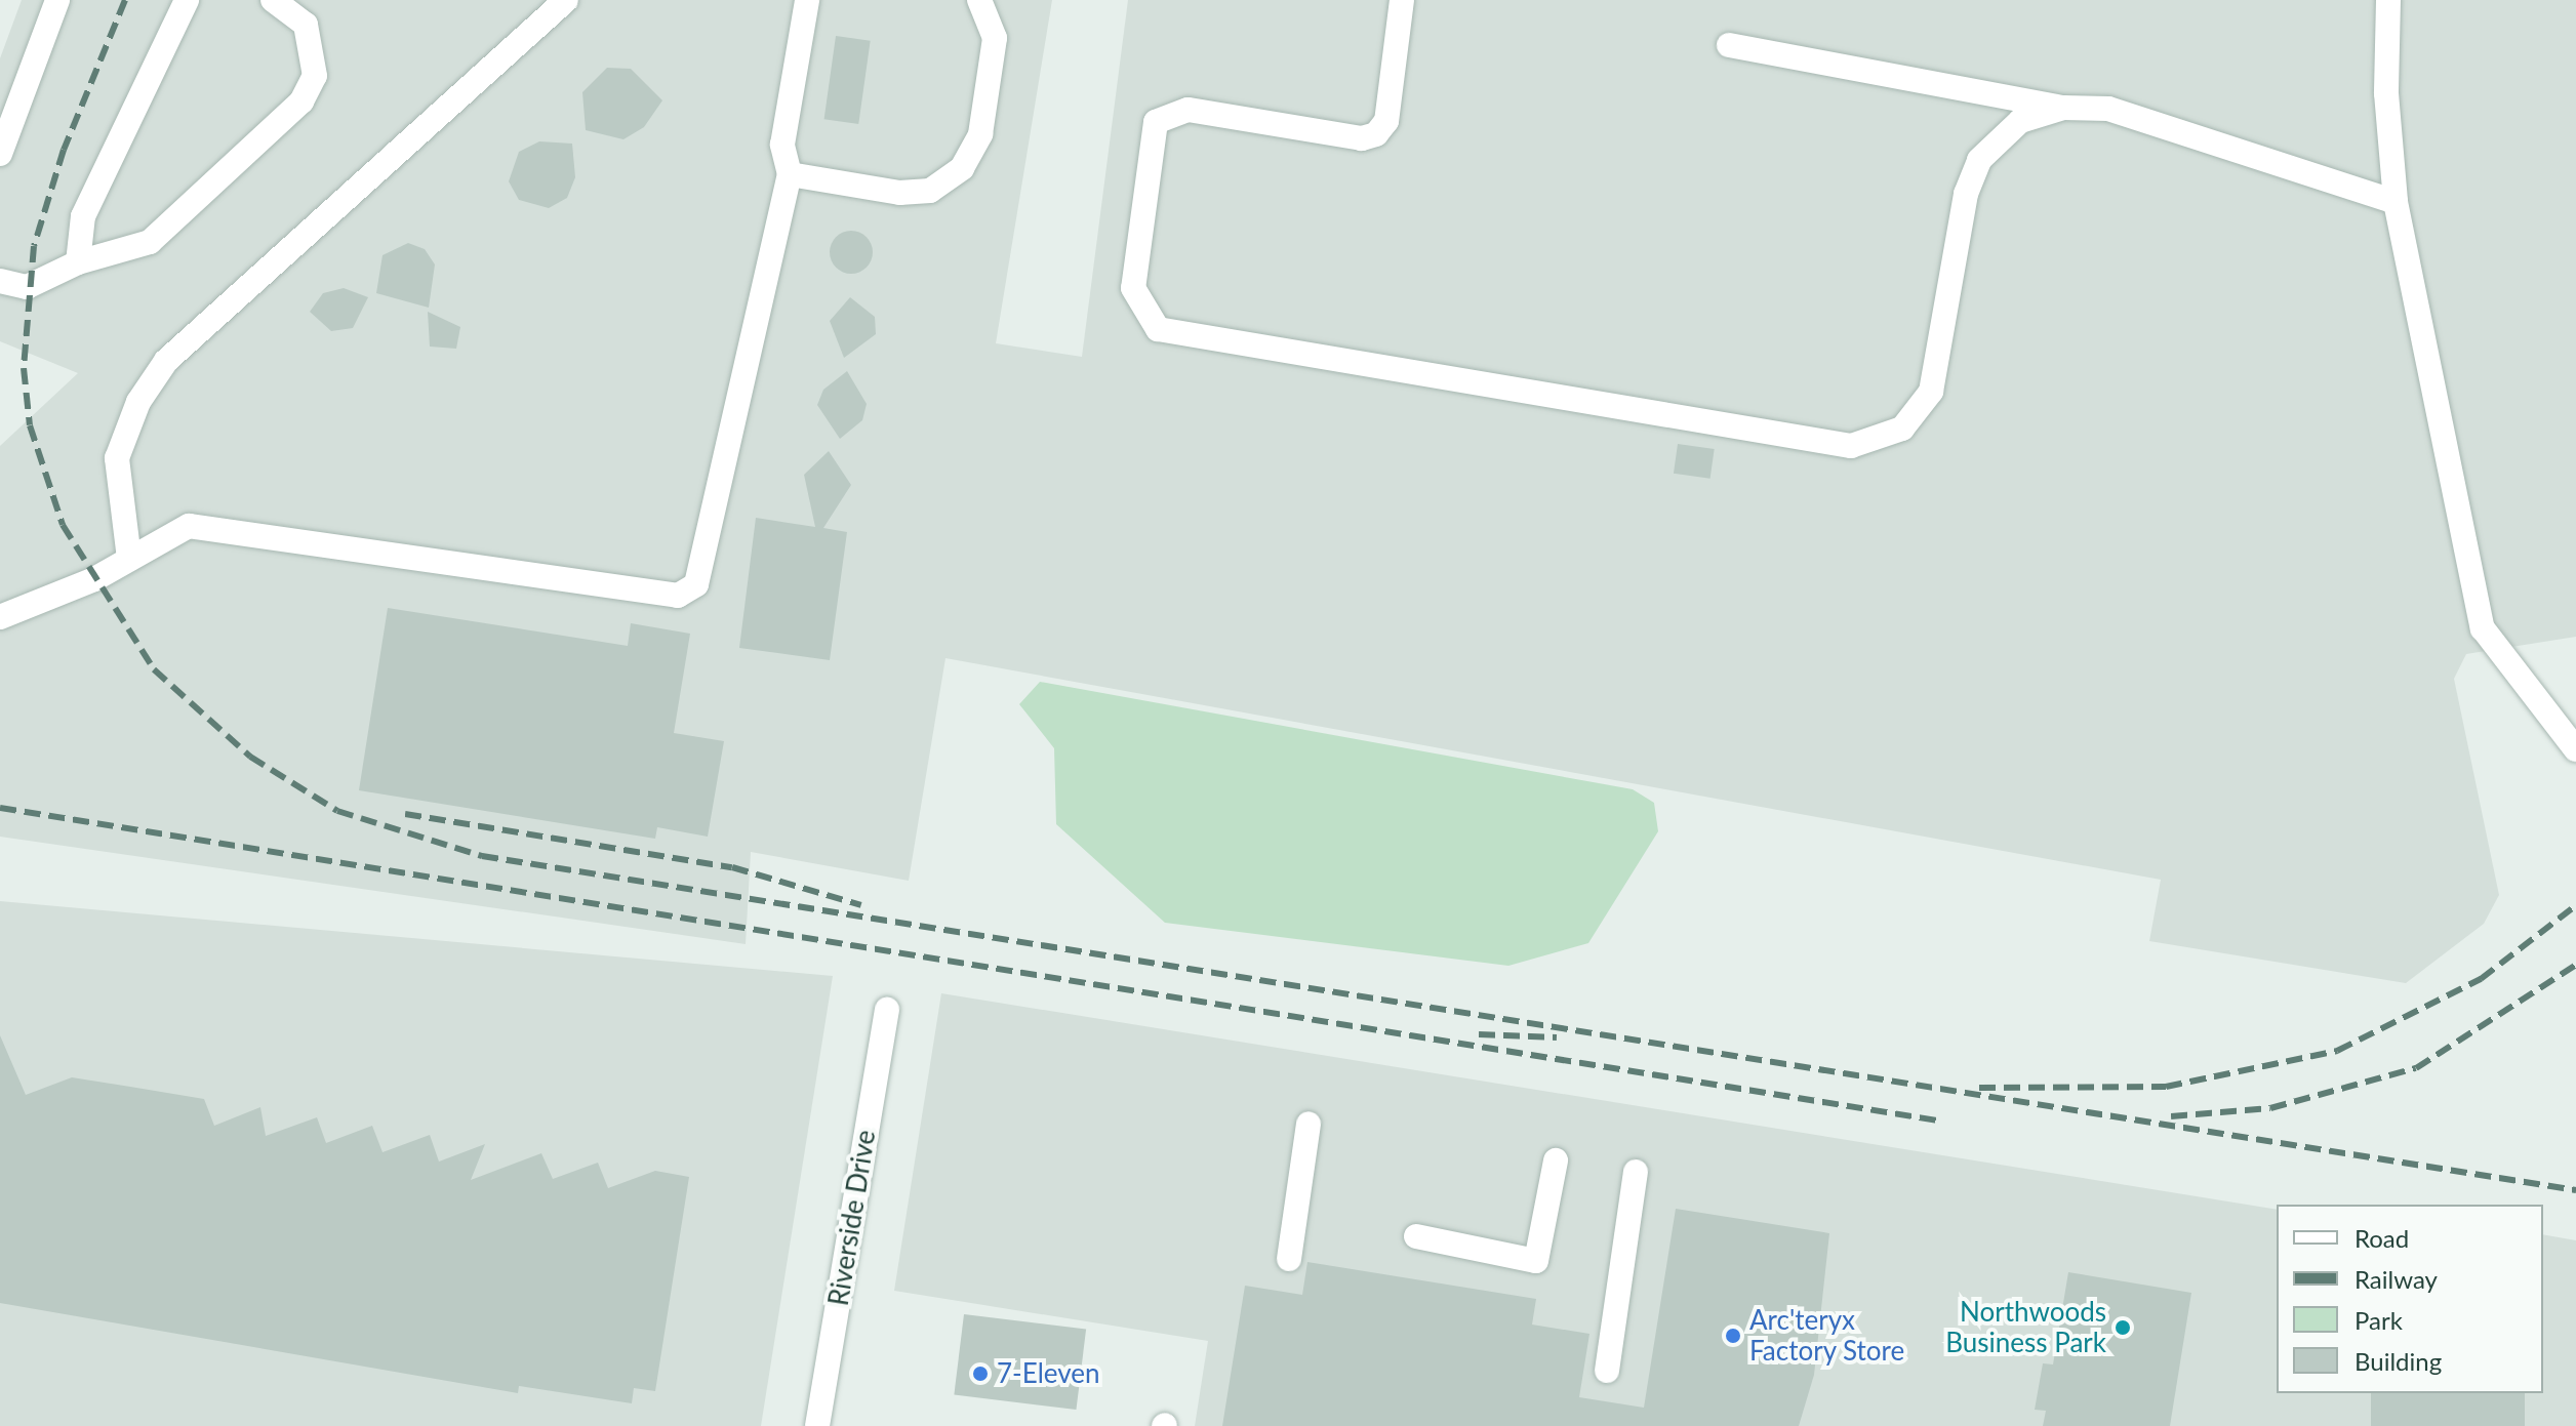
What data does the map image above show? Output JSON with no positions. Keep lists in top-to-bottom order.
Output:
{
  "streets": {
    "street": ["Riverside Drive"]
  },
  "places": ["Northwoods Business Park", "Arc'teryx Factory Store", "7-Eleven"],
  "legend": [
    "Road",
    "Railway",
    "Park",
    "Building"
  ]
}
